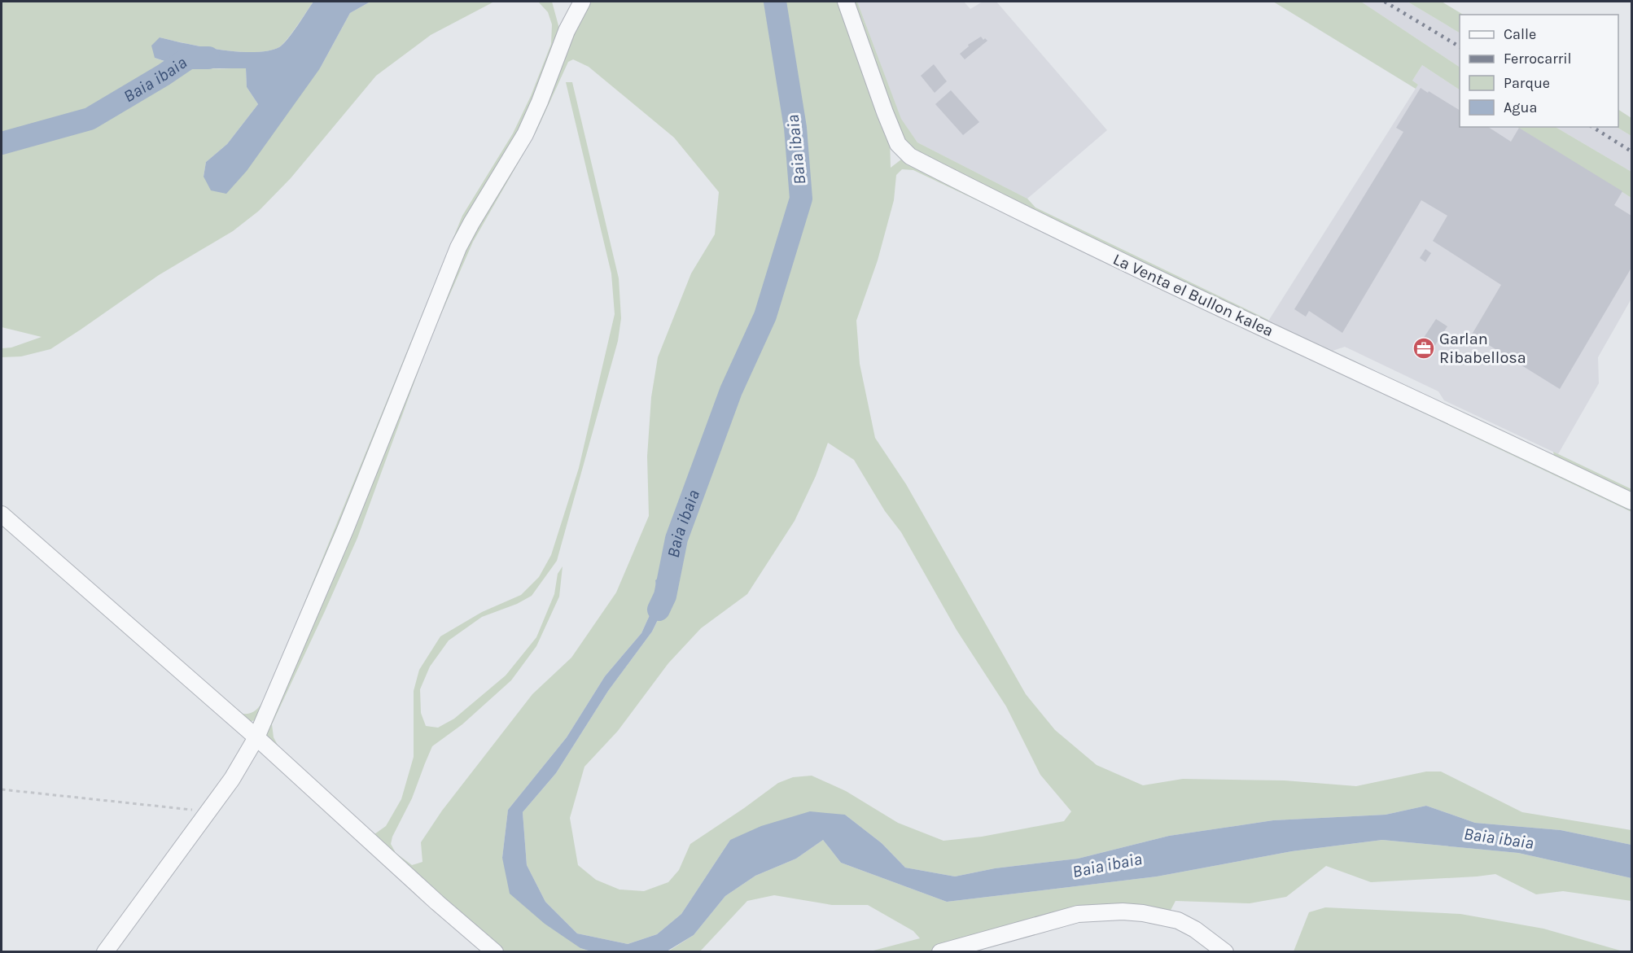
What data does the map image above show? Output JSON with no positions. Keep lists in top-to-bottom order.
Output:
{
  "streets": {
    "street": ["La Venta el Bullon kalea"]
  },
  "water": ["Baia ibaia"],
  "places": {
    "office": ["Garlan Ribabellosa"]
  },
  "legend": [
    "Calle",
    "Ferrocarril",
    "Parque",
    "Agua"
  ]
}
